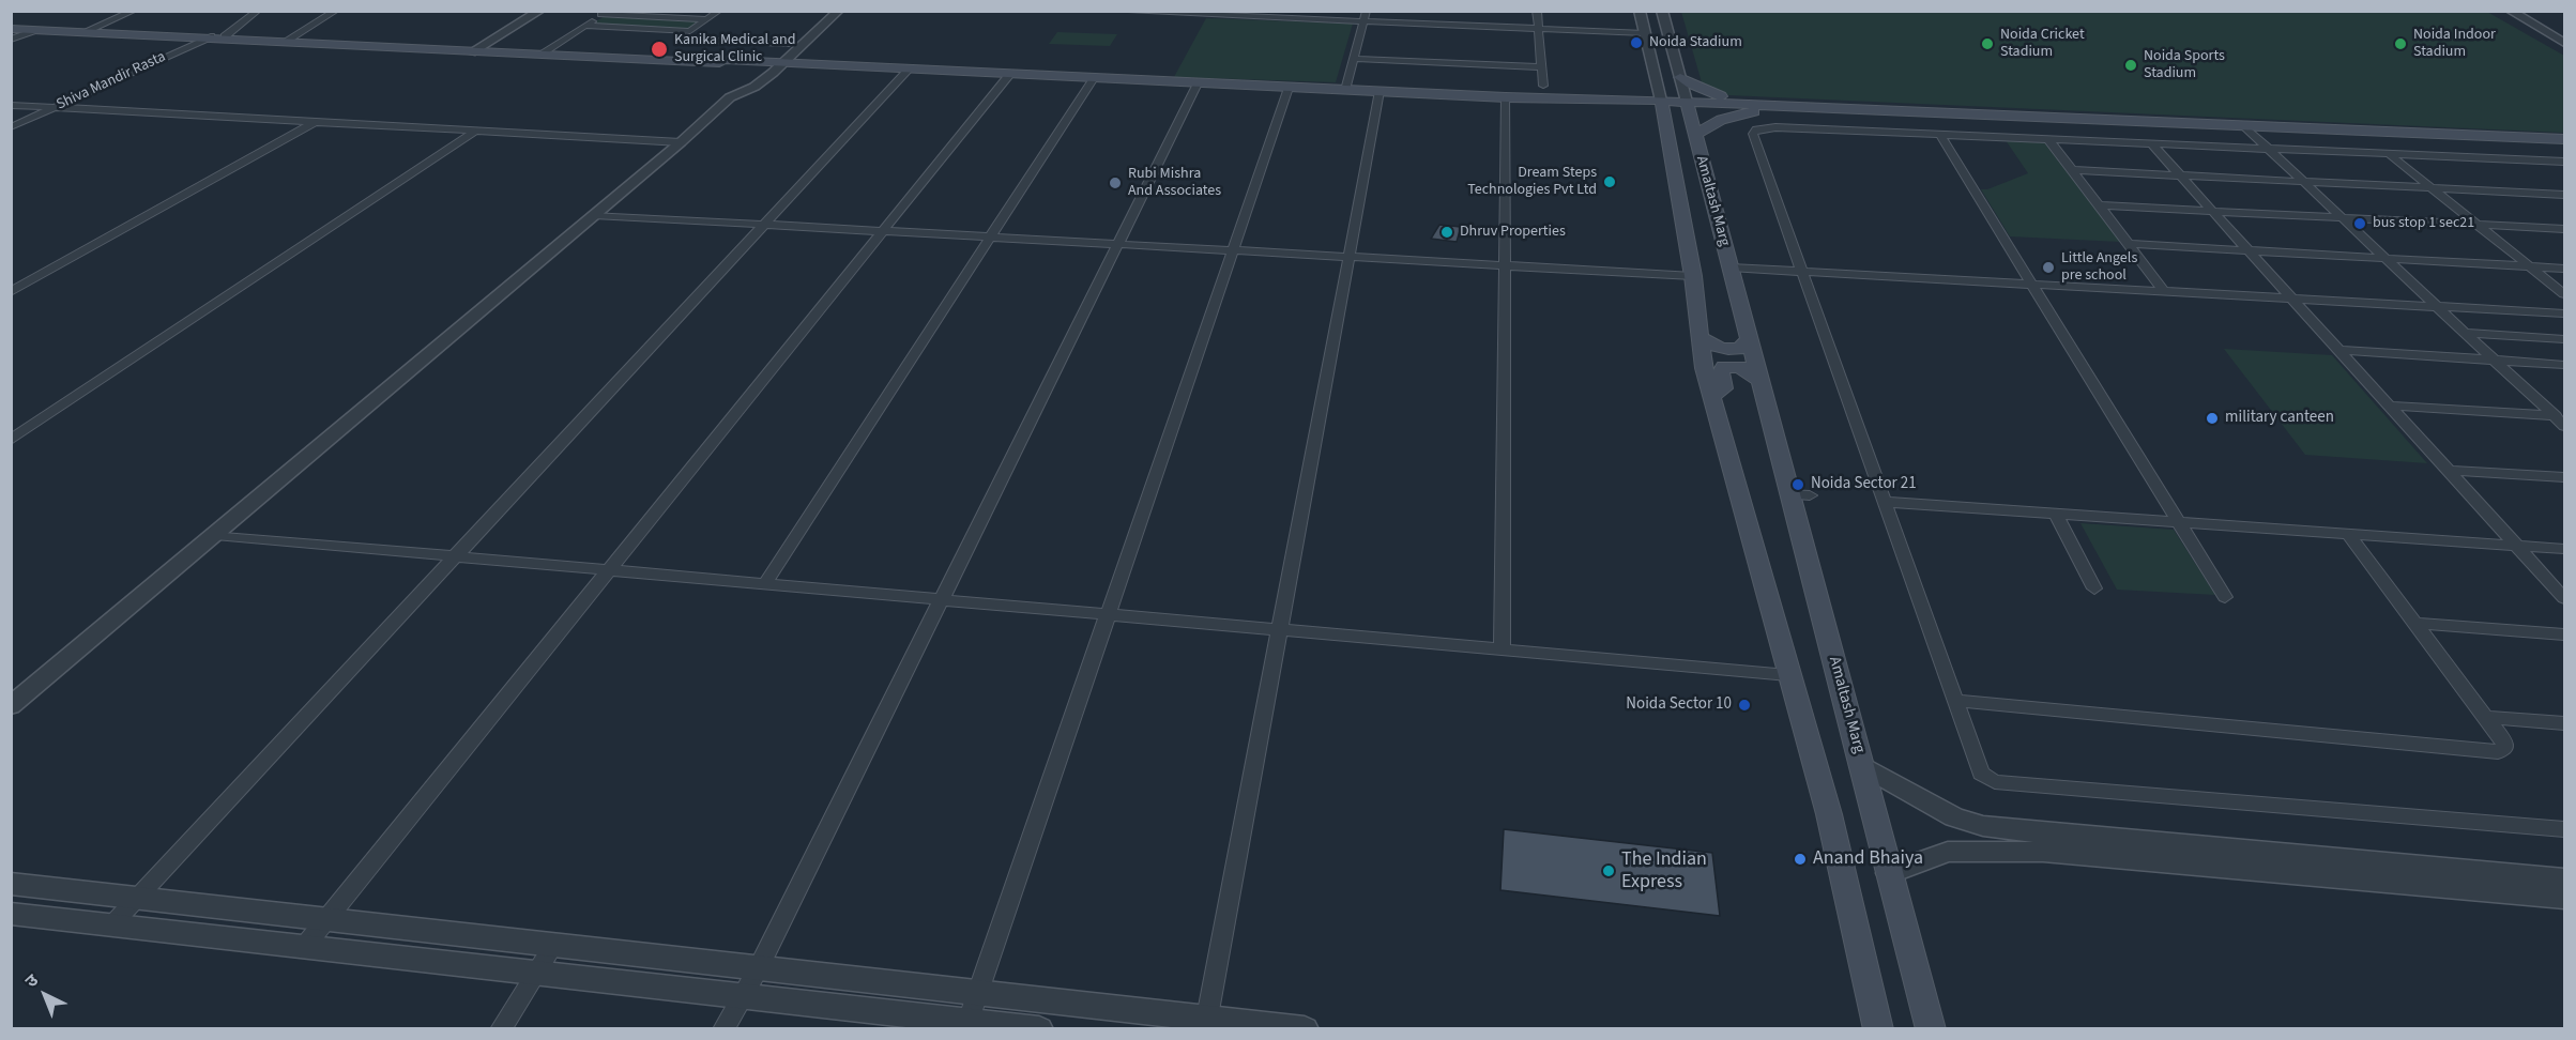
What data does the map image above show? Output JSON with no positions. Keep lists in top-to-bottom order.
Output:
{
  "streets": {
    "main road": ["Amaltash Marg"],
    "street": ["Shiva Mandir Rasta"]
  },
  "places": [
    "Noida Stadium",
    "Noida Cricket Stadium",
    "Noida Indoor Stadium",
    "Kanika Medical and Surgical Clinic",
    "Noida Sports Stadium",
    "Dream Steps Technologies Pvt Ltd",
    "Rubi Mishra And Associates",
    "bus stop 1 sec21",
    "Dhruv Properties",
    "Little Angels pre school",
    "military canteen",
    "Noida Sector 21",
    "Noida Sector 10",
    "Anand Bhaiya",
    "The Indian Express"
  ],
  "north": "top left"
}
